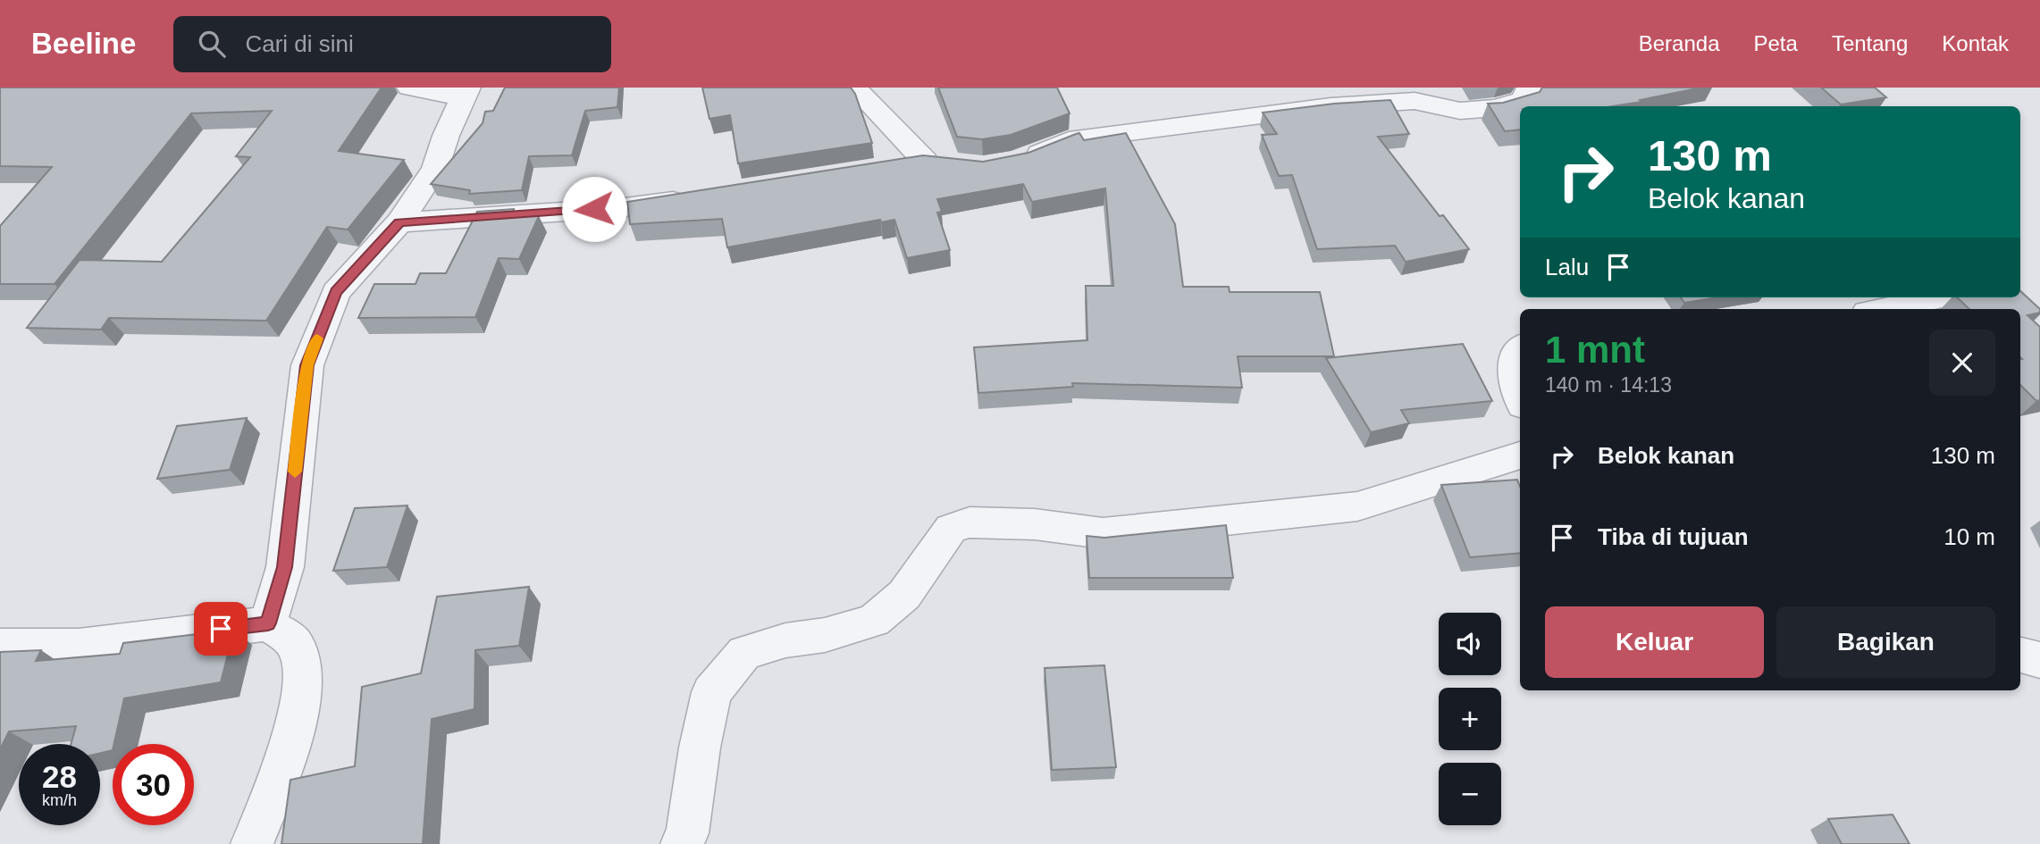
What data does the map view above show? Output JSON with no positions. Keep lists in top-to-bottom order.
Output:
{
  "page": {
    "header": "Beeline",
    "search": "Cari di sini",
    "nav": [
      "Beranda",
      "Peta",
      "Tentang",
      "Kontak"
    ],
    "turn": ["130 m", "Belok kanan"],
    "then": "Lalu",
    "heading": ["1 mnt", "140 m · 14:13"],
    "list": [
      {
        "name": "Belok kanan",
        "value": "130 m"
      },
      {
        "name": "Tiba di tujuan",
        "value": "10 m"
      }
    ],
    "buttons": ["Keluar", "Bagikan"],
    "map_buttons": ["+", "−"],
    "speed": "28 km/h",
    "limit": "30"
  }
}
